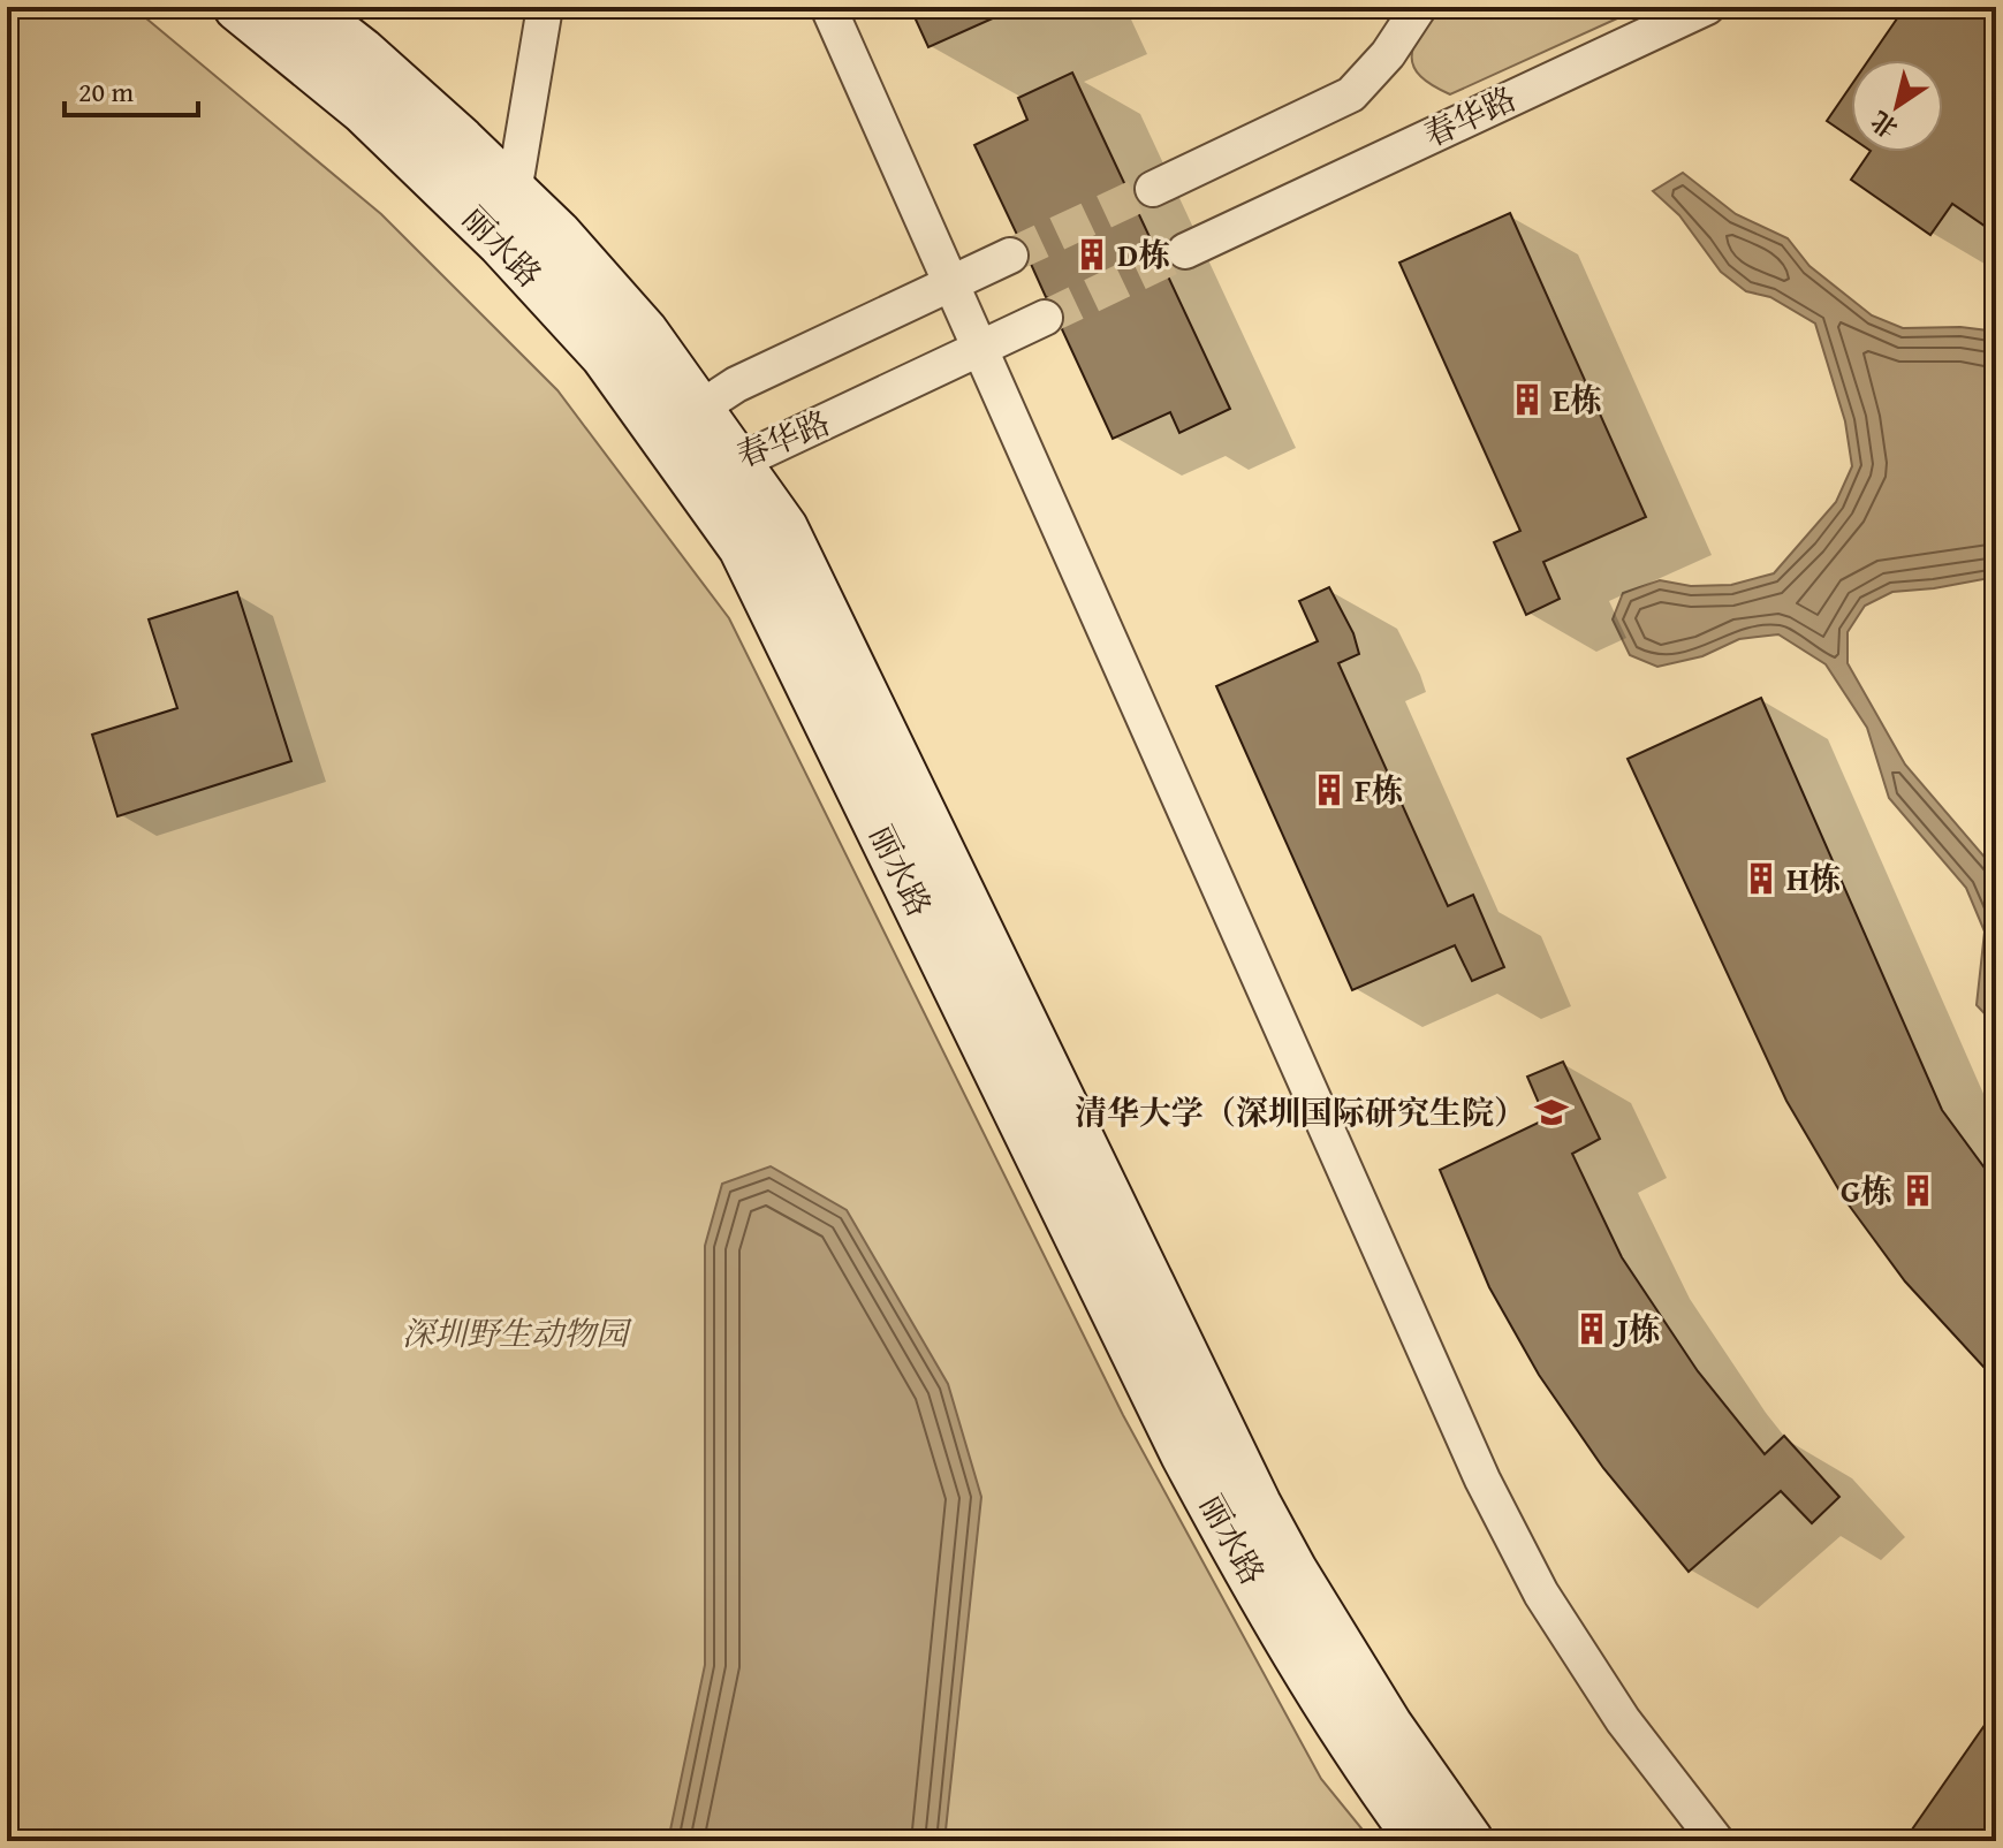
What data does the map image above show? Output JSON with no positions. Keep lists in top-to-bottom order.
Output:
{
  "streets": {
    "main road": ["丽水路"],
    "street": ["春华路"]
  },
  "crossings": [
    ["春华路", "丽水路"]
  ],
  "parks": ["深圳野生动物园"],
  "places": {
    "building": [
      "D栋",
      "E栋",
      "F栋",
      "H栋",
      "G栋",
      "J栋"
    ],
    "school or university": ["清华大学（深圳国际研究生院）"]
  },
  "scale_bar": "20 m",
  "north": "bottom left"
}
